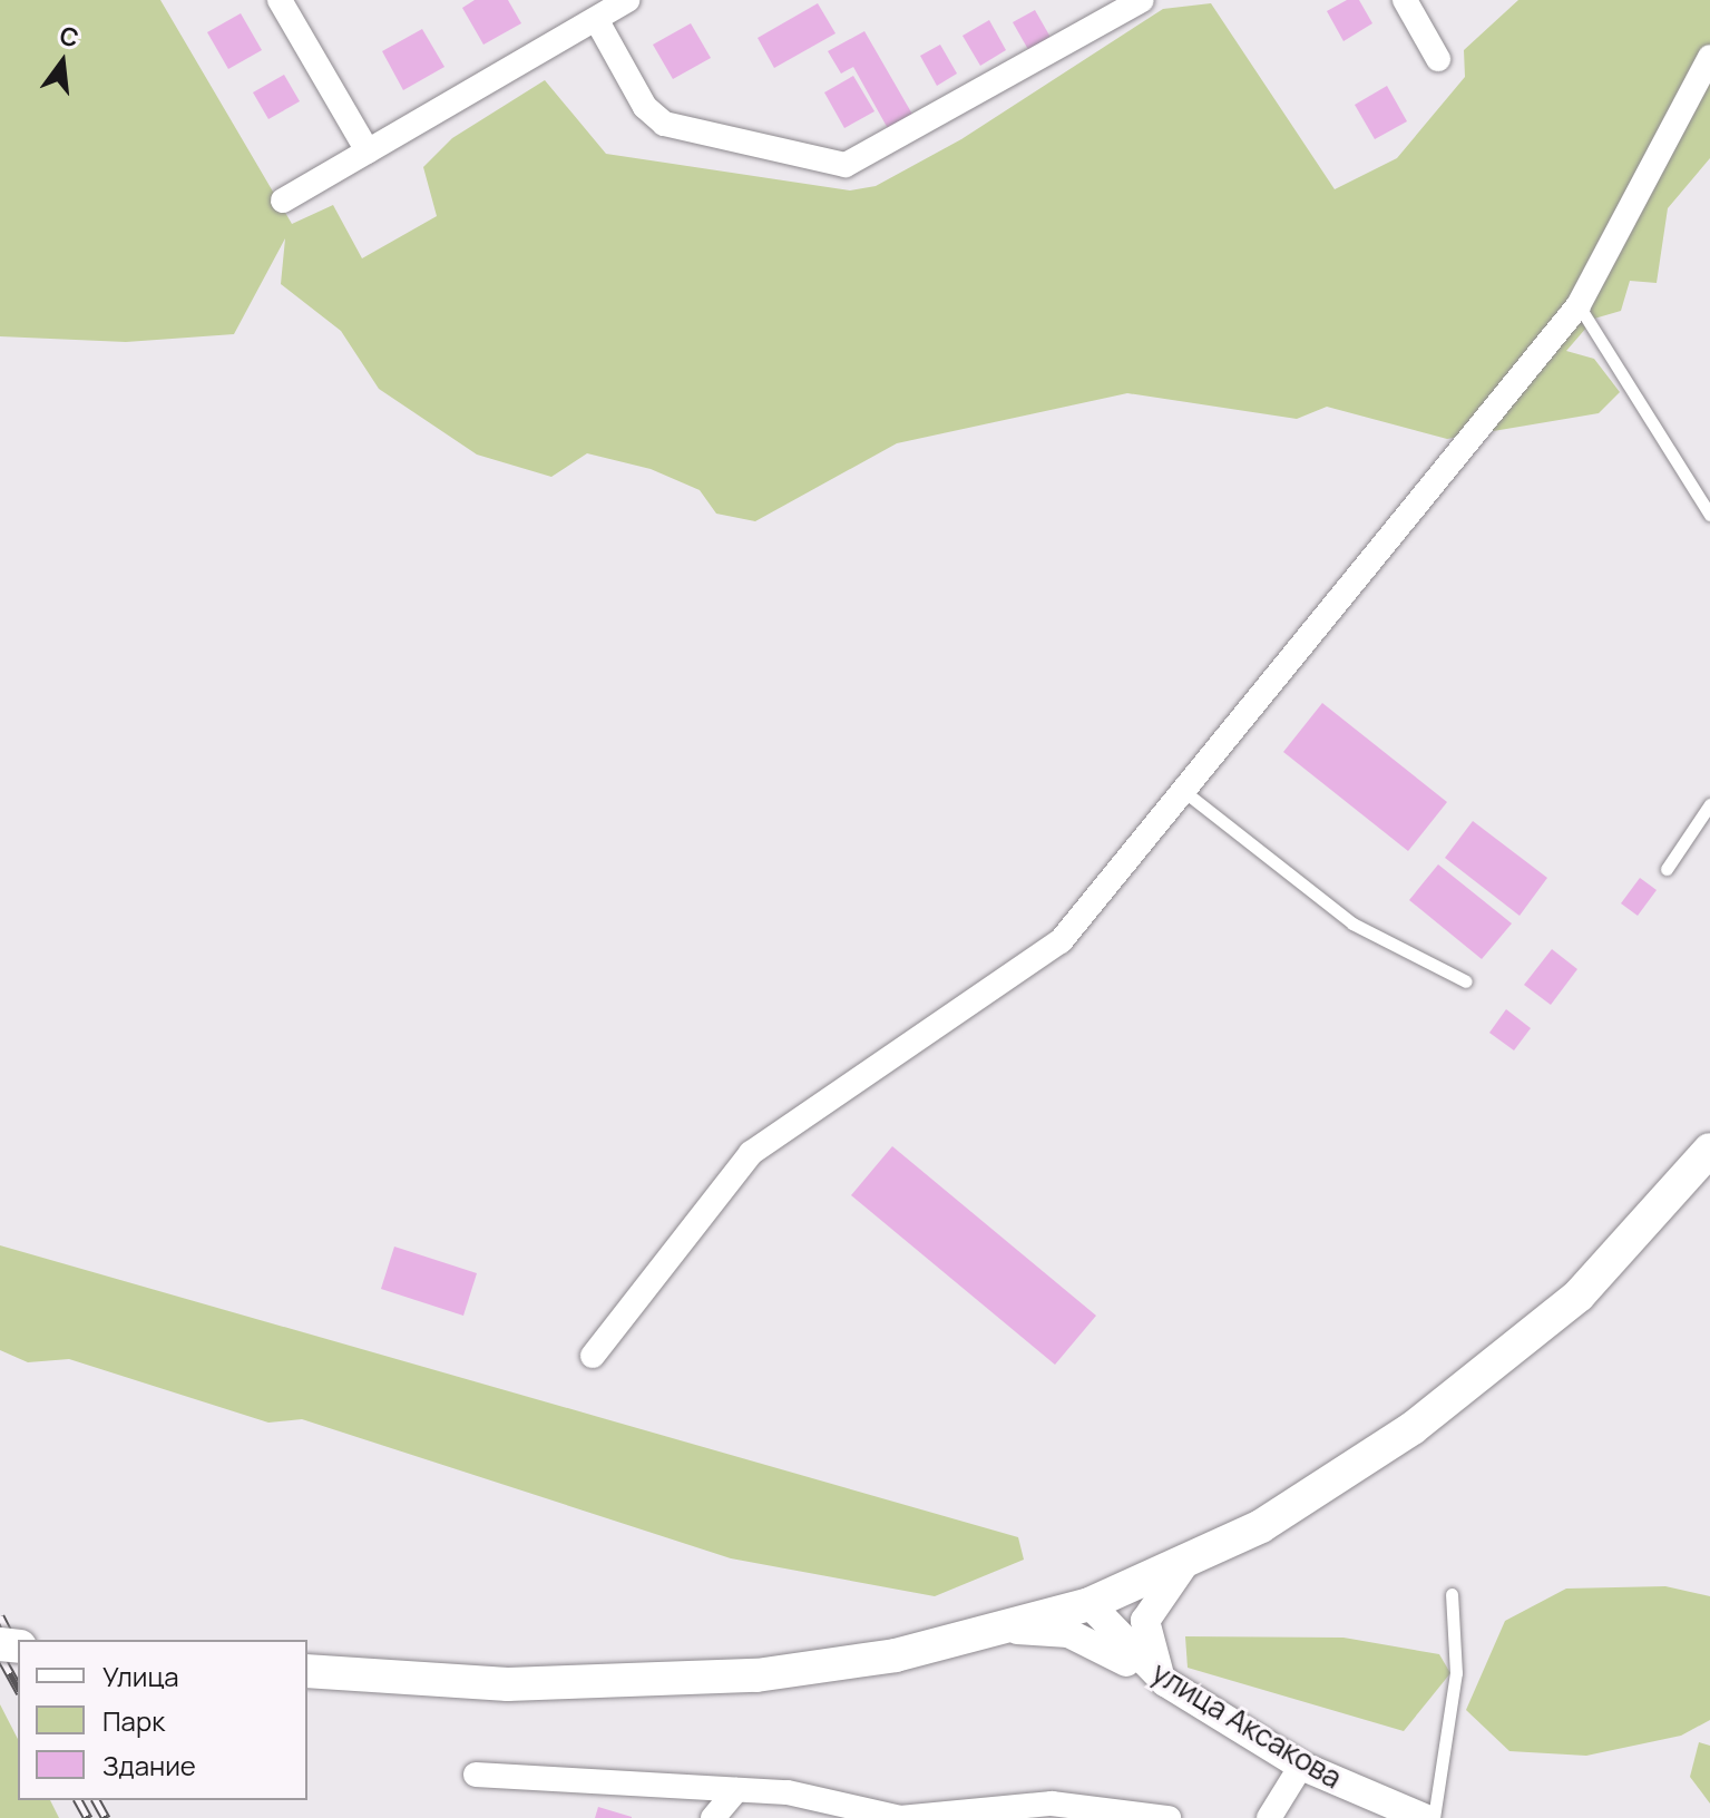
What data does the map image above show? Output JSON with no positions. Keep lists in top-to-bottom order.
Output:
{
  "streets": {
    "street": ["улица Аксакова"]
  },
  "legend": ["Улица", "Парк", "Здание"],
  "north": "top"
}
